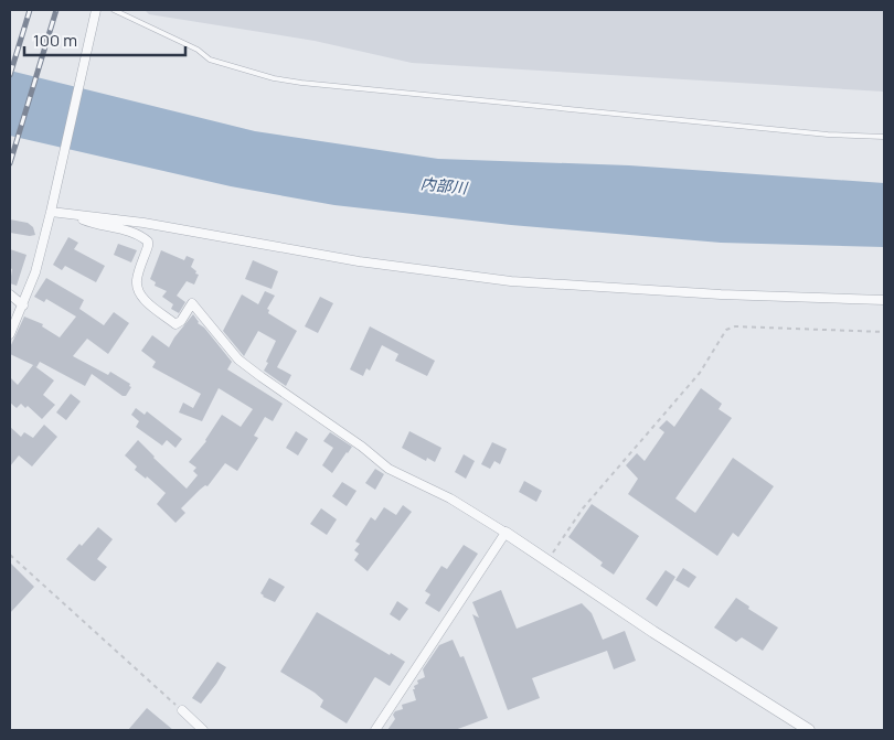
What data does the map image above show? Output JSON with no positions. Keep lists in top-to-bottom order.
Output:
{
  "water": ["内部川"],
  "scale_bar": "100 m"
}
